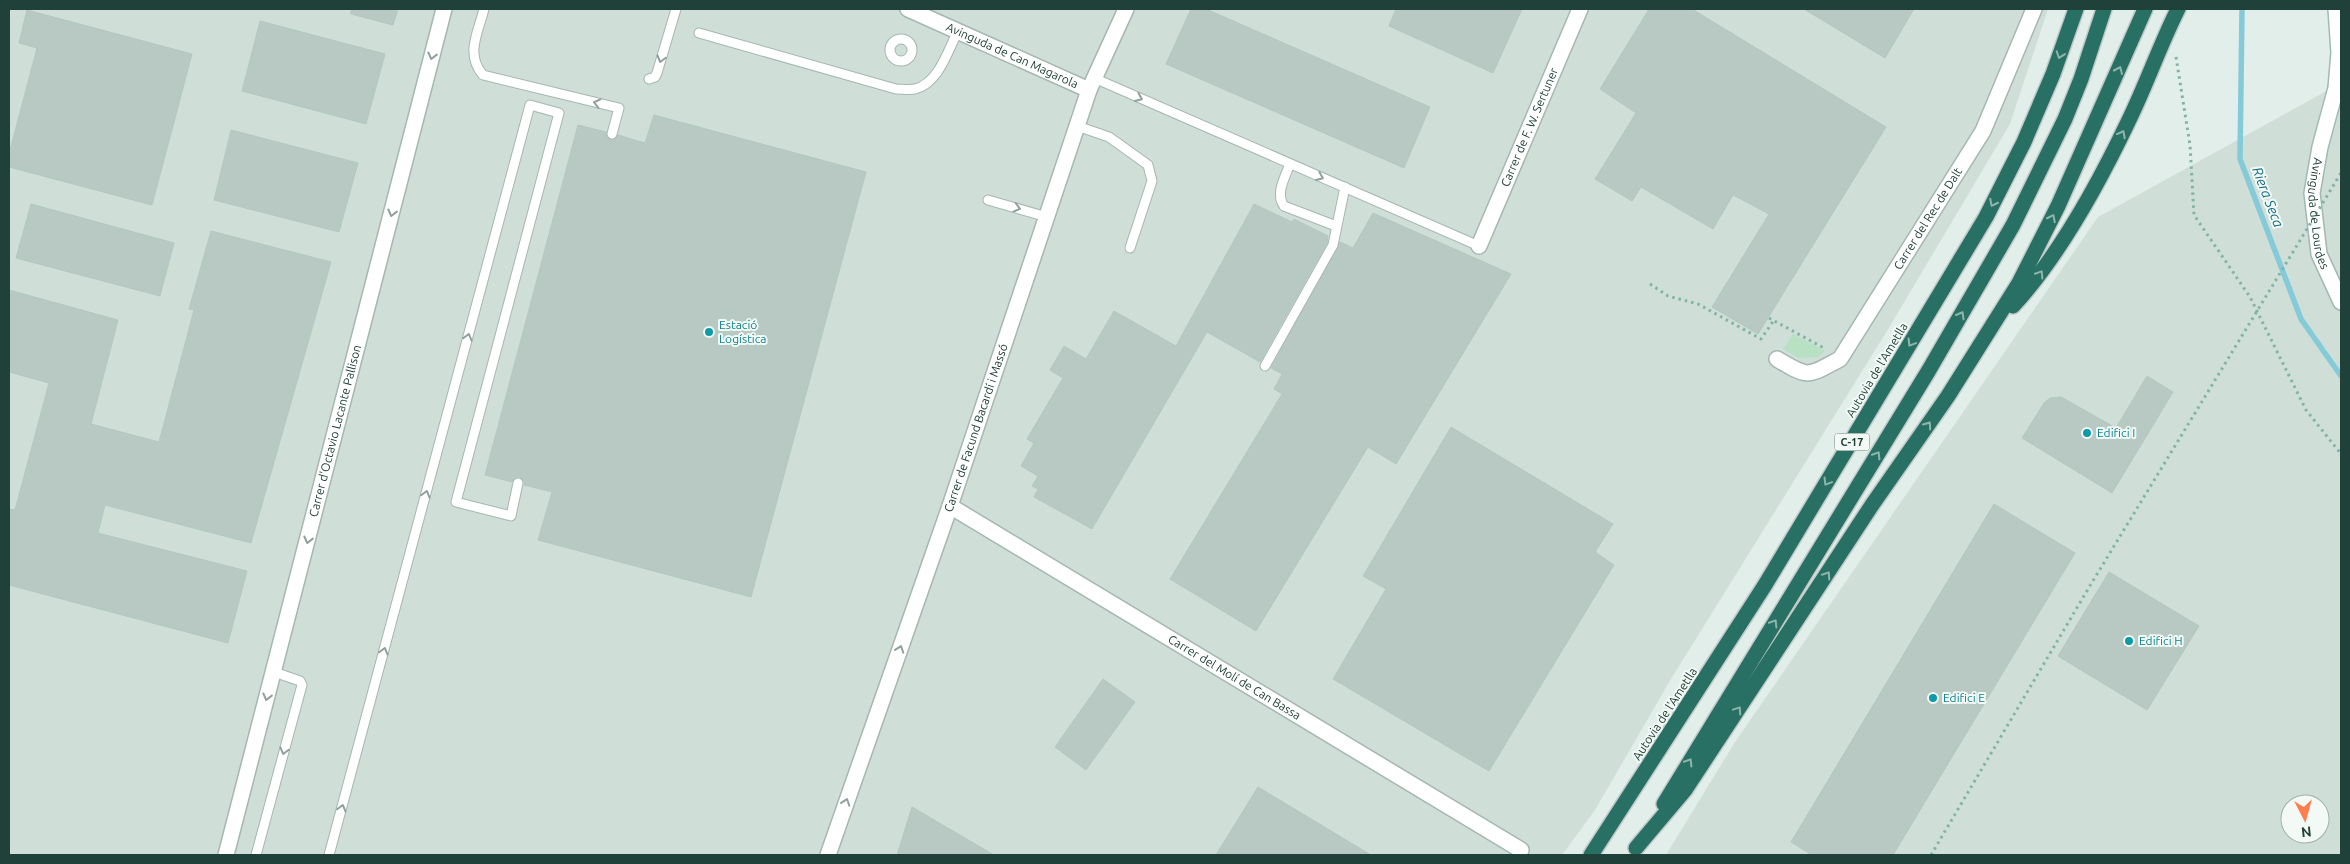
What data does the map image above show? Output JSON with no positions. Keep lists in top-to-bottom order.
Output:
{
  "streets": {
    "highway": ["Autovia de l'Ametlla", "C-17"],
    "street": [
      "Avinguda de Can Magarola",
      "Carrer de F. W. Sertuner",
      "Avinguda de Lourdes",
      "Carrer del Rec de Dalt",
      "Carrer de Facund Bacardí i Massó",
      "Carrer d'Octavio Lacante Pallison",
      "Carrer del Molí de Can Bassa"
    ]
  },
  "crossings": [
    ["Avinguda de Can Magarola", "Carrer de Facund Bacardí i Massó"],
    ["Carrer de Facund Bacardí i Massó", "Carrer del Molí de Can Bassa"]
  ],
  "one_way": ["Carrer de Facund Bacardí i Massó", "Carrer d'Octavio Lacante Pallison"],
  "water": ["Riera Seca"],
  "places": [
    "Estació Logística",
    "Edifici I",
    "Edifici H",
    "Edifici E"
  ],
  "north": "bottom"
}
